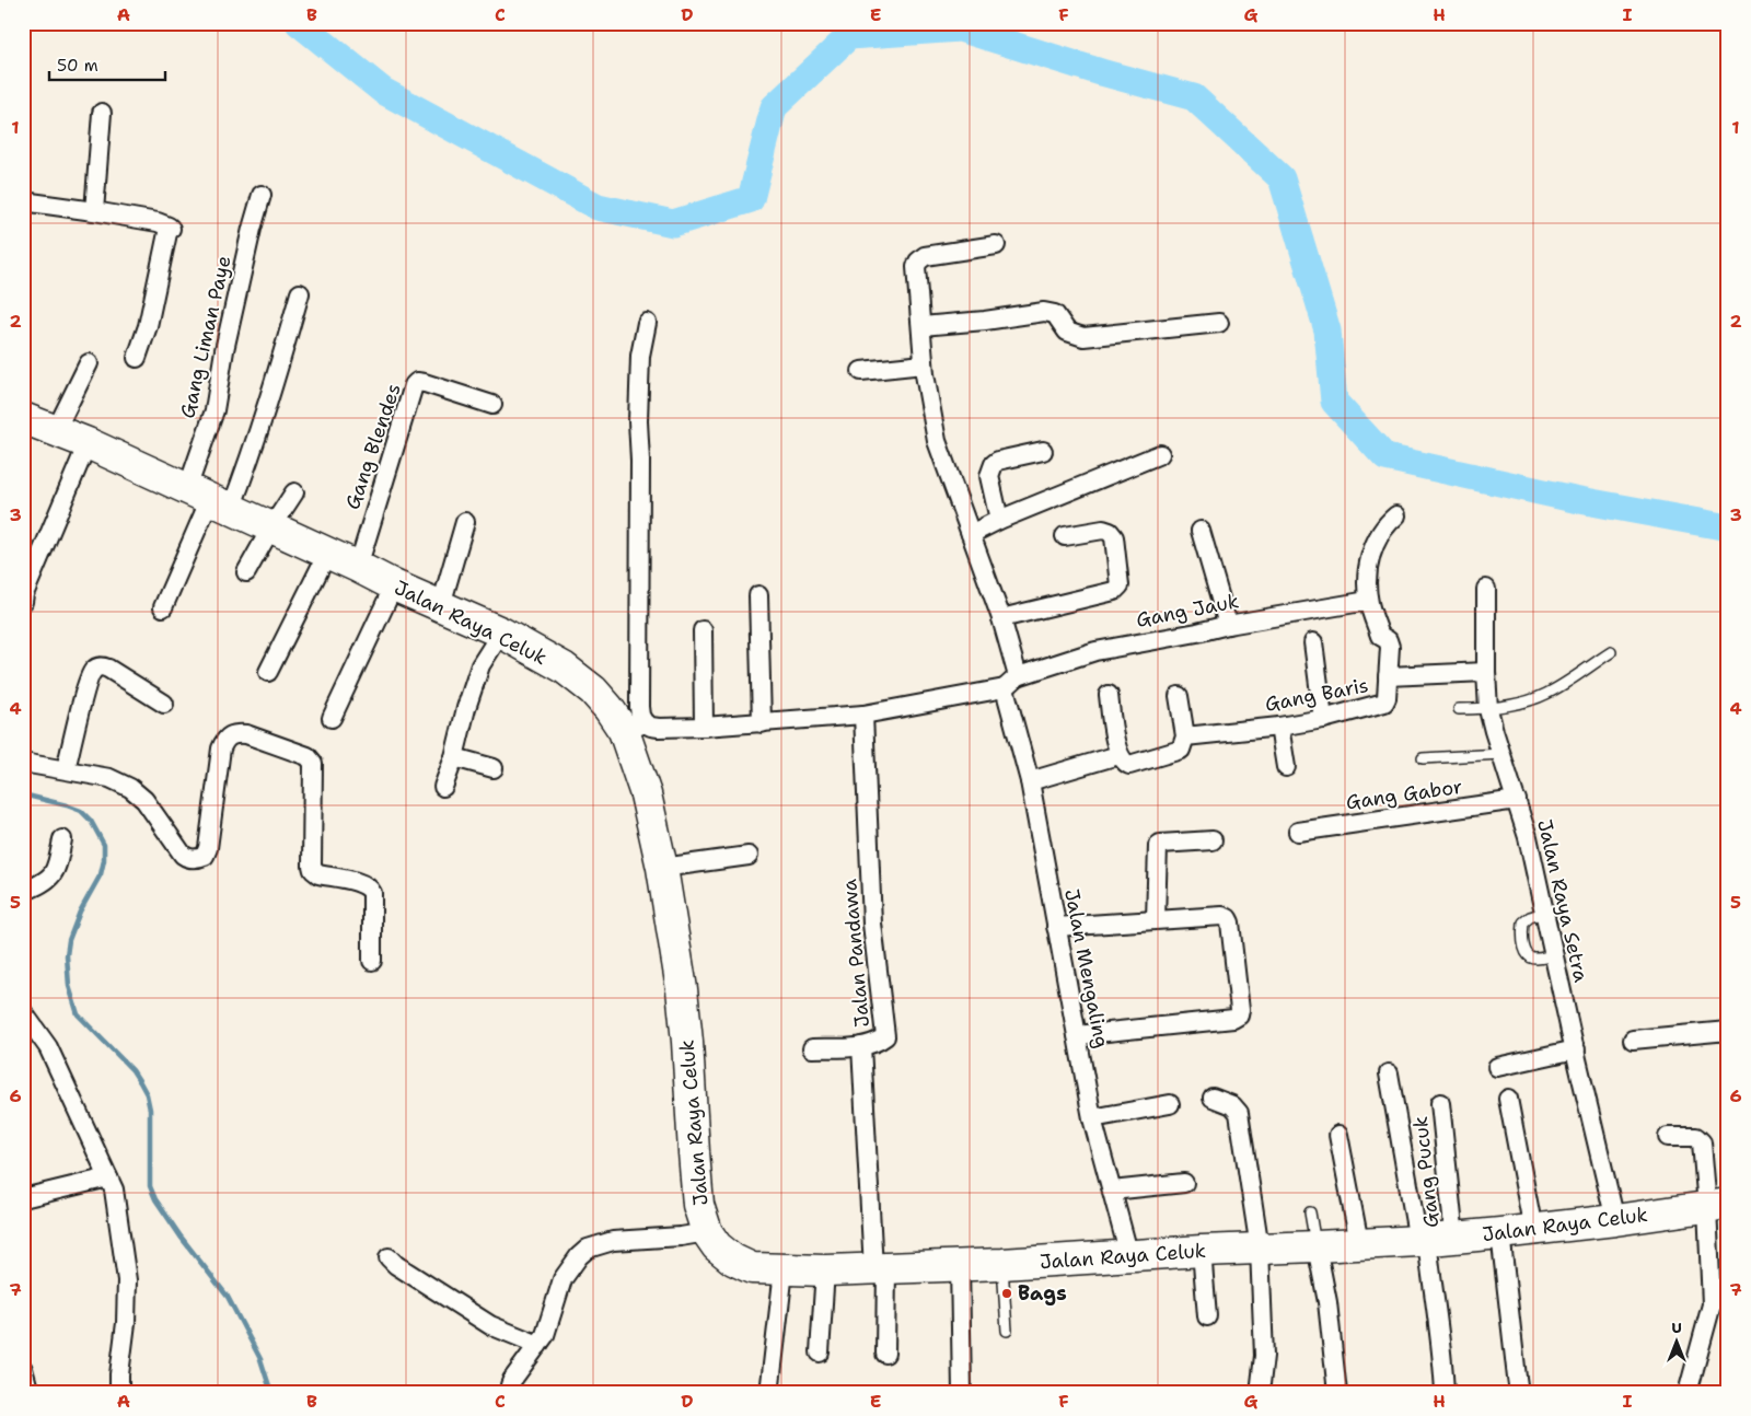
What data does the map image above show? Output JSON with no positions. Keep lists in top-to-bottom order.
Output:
{
  "streets": {
    "highway": ["Jalan Raya Celuk"],
    "street": [
      "Gang Liman Paye",
      "Gang Blendes",
      "Gang Jauk",
      "Gang Baris",
      "Gang Gabor",
      "Jalan Raya Setra",
      "Jalan Pandawa",
      "Jalan Mengaling",
      "Gang Pucuk"
    ]
  },
  "crossings": [
    ["Gang Liman Paye", "Jalan Raya Celuk"],
    ["Gang Blendes", "Jalan Raya Celuk"],
    ["Gang Jauk", "Gang Baris"],
    ["Jalan Raya Celuk", "Jalan Raya Setra"],
    ["Jalan Raya Celuk", "Jalan Pandawa"],
    ["Jalan Raya Celuk", "Jalan Mengaling"],
    ["Jalan Raya Celuk", "Gang Pucuk"],
    ["Gang Gabor", "Jalan Raya Setra"]
  ],
  "places": ["Bags"],
  "scale_bar": "50 m",
  "north": "top",
  "grid": {
    "columns": [
      "A",
      "B",
      "C",
      "D",
      "E",
      "F",
      "G",
      "H",
      "I"
    ],
    "rows": [
      "1",
      "2",
      "3",
      "4",
      "5",
      "6",
      "7"
    ]
  }
}
